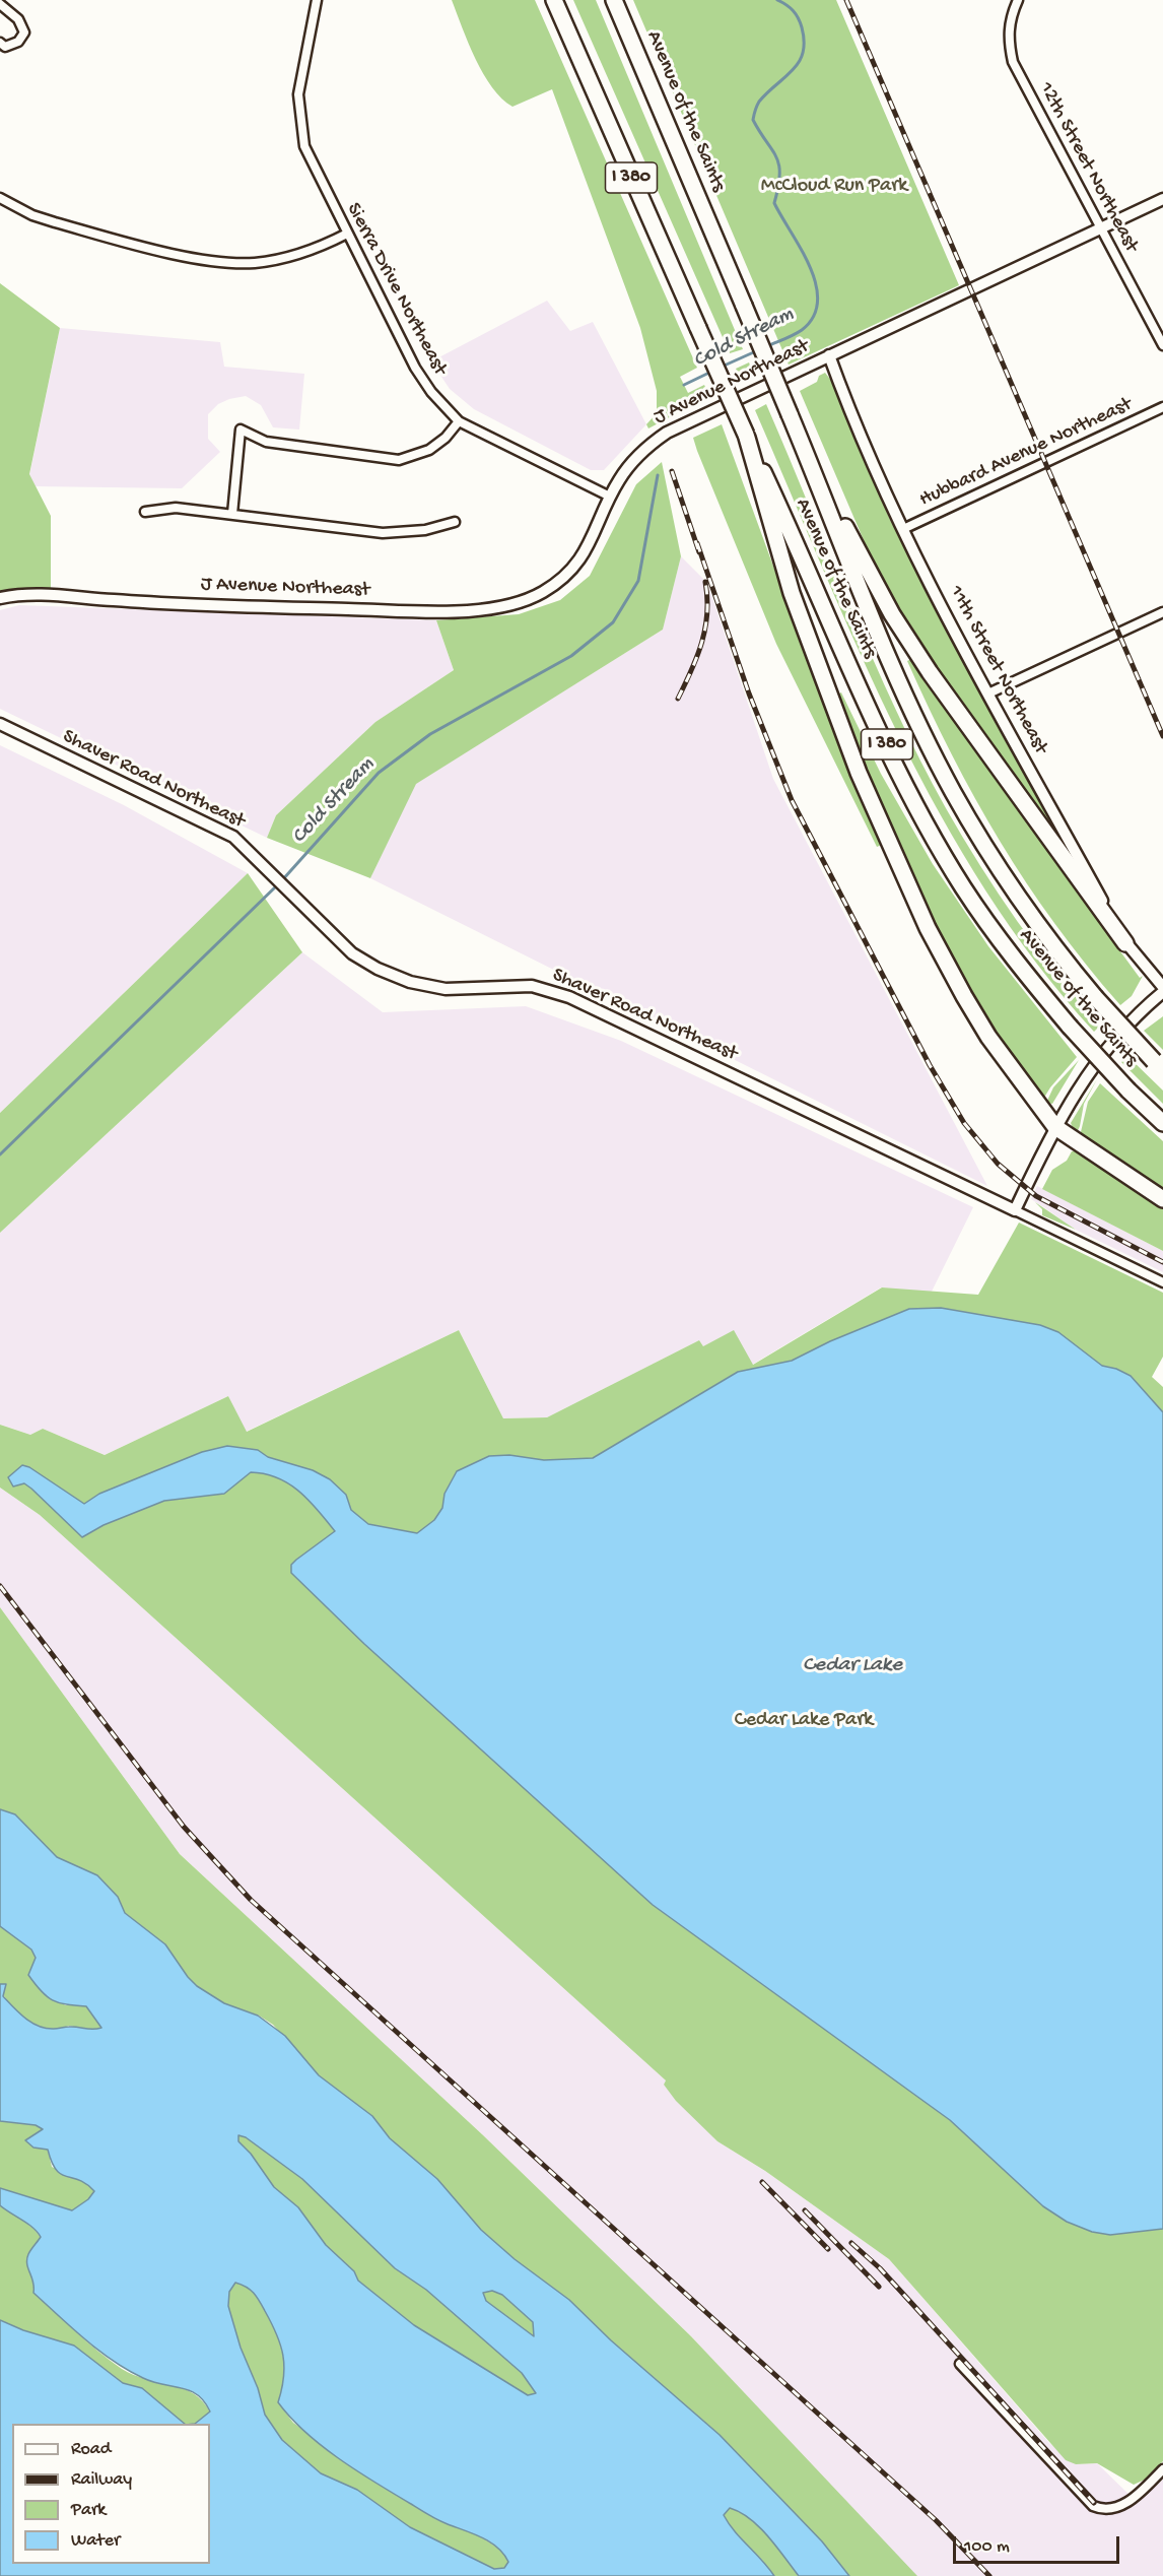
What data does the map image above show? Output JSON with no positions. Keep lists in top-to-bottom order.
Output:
{
  "streets": {
    "highway": ["Avenue of the Saints", "I 380"],
    "street": [
      "12th Street Northeast",
      "Sierra Drive Northeast",
      "J Avenue Northeast",
      "Hubbard Avenue Northeast",
      "11th Street Northeast",
      "Shaver Road Northeast"
    ]
  },
  "crossings": [
    ["12th Street Northeast", "J Avenue Northeast"],
    ["Sierra Drive Northeast", "J Avenue Northeast"],
    ["J Avenue Northeast", "11th Street Northeast"],
    ["Hubbard Avenue Northeast", "11th Street Northeast"]
  ],
  "water": ["Cold Stream", "Cedar Lake"],
  "parks": ["McCloud Run Park", "Cedar Lake Park"],
  "legend": [
    "Road",
    "Railway",
    "Park",
    "Water"
  ],
  "scale_bar": "100 m"
}
